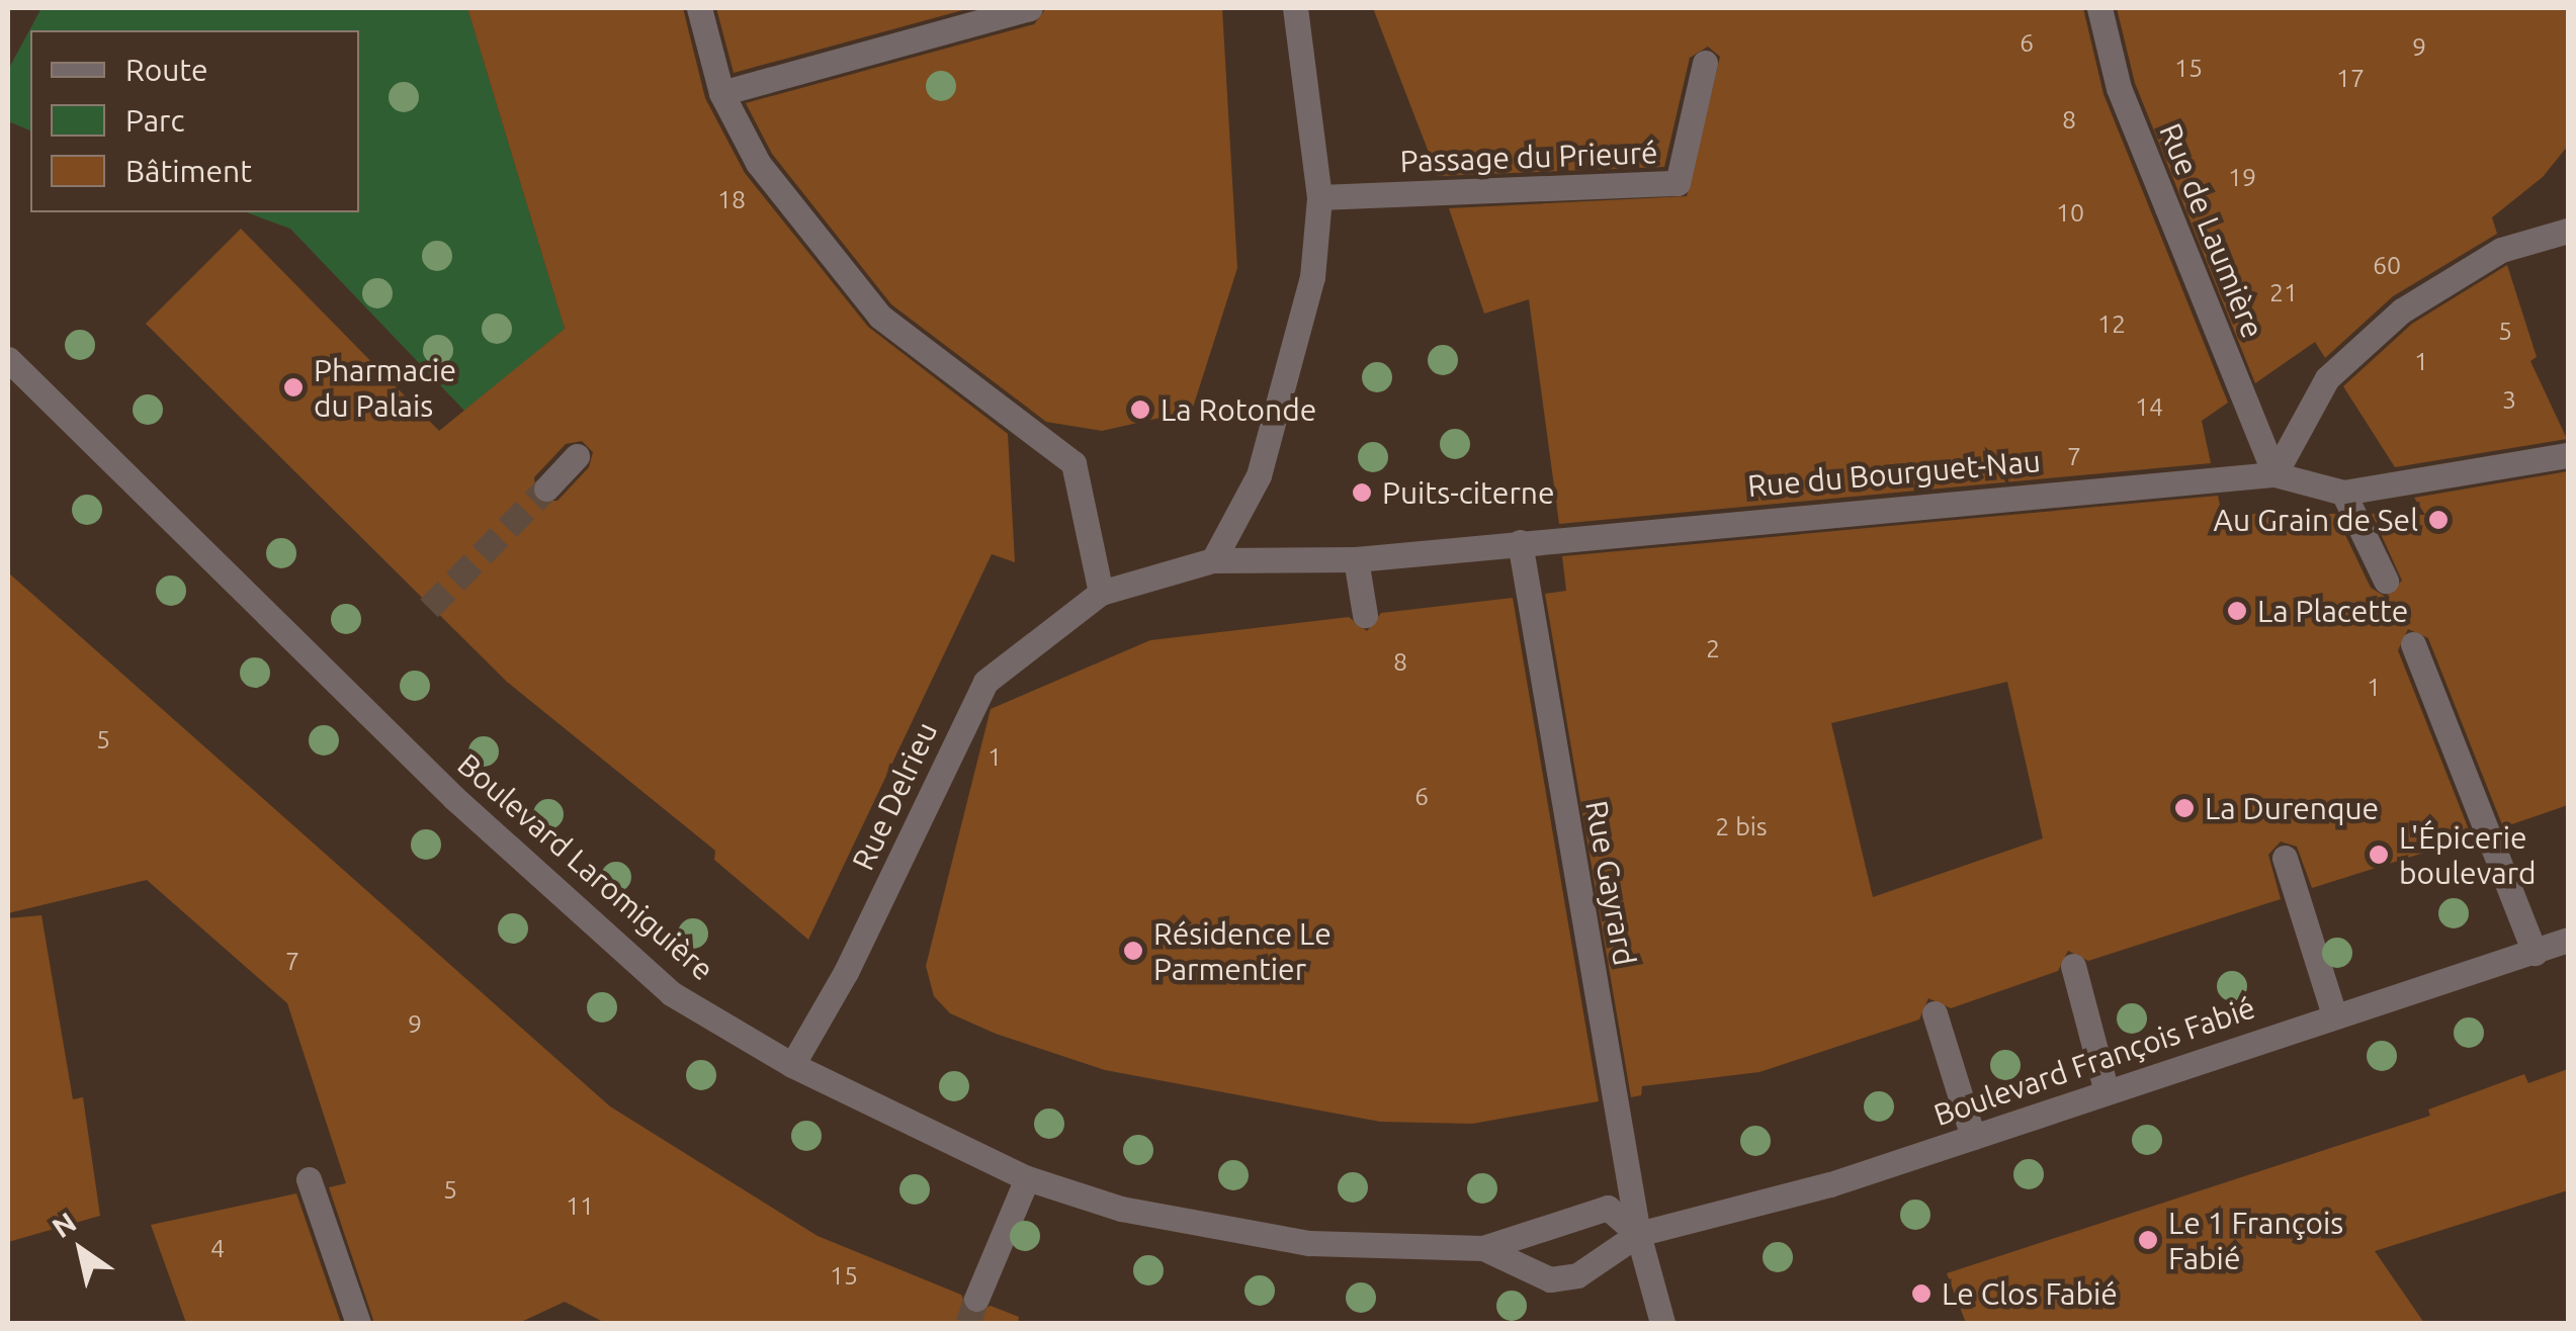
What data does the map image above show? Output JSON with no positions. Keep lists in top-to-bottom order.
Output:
{
  "streets": {
    "street": [
      "Passage du Prieuré",
      "Rue de Laumière",
      "Rue du Bourguet-Nau",
      "Rue Delrieu",
      "Boulevard Laromiguière",
      "Rue Gayrard",
      "Boulevard François Fabié"
    ]
  },
  "crossings": [
    ["Rue de Laumière", "Rue du Bourguet-Nau"],
    ["Rue du Bourguet-Nau", "Rue Delrieu"],
    ["Rue du Bourguet-Nau", "Rue Gayrard"],
    ["Rue Delrieu", "Boulevard Laromiguière"],
    ["Boulevard Laromiguière", "Rue Gayrard"],
    ["Boulevard Laromiguière", "Boulevard François Fabié"],
    ["Rue Gayrard", "Boulevard François Fabié"]
  ],
  "places": [
    "Pharmacie du Palais",
    "La Rotonde",
    "Puits-citerne",
    "Au Grain de Sel",
    "La Placette",
    "La Durenque",
    "L'Épicerie boulevard",
    "Résidence Le Parmentier",
    "Le 1 François Fabié",
    "Le Clos Fabié"
  ],
  "house_numbers": [
    "6",
    "9",
    "15",
    "17",
    "8",
    "19",
    "18",
    "10",
    "60",
    "21",
    "12",
    "5",
    "1",
    "3",
    "14",
    "7",
    "2",
    "8",
    "1",
    "5",
    "1",
    "6",
    "2 bis",
    "7",
    "9",
    "5",
    "11",
    "4",
    "15"
  ],
  "legend": ["Route", "Parc", "Bâtiment"],
  "north": "top left"
}
